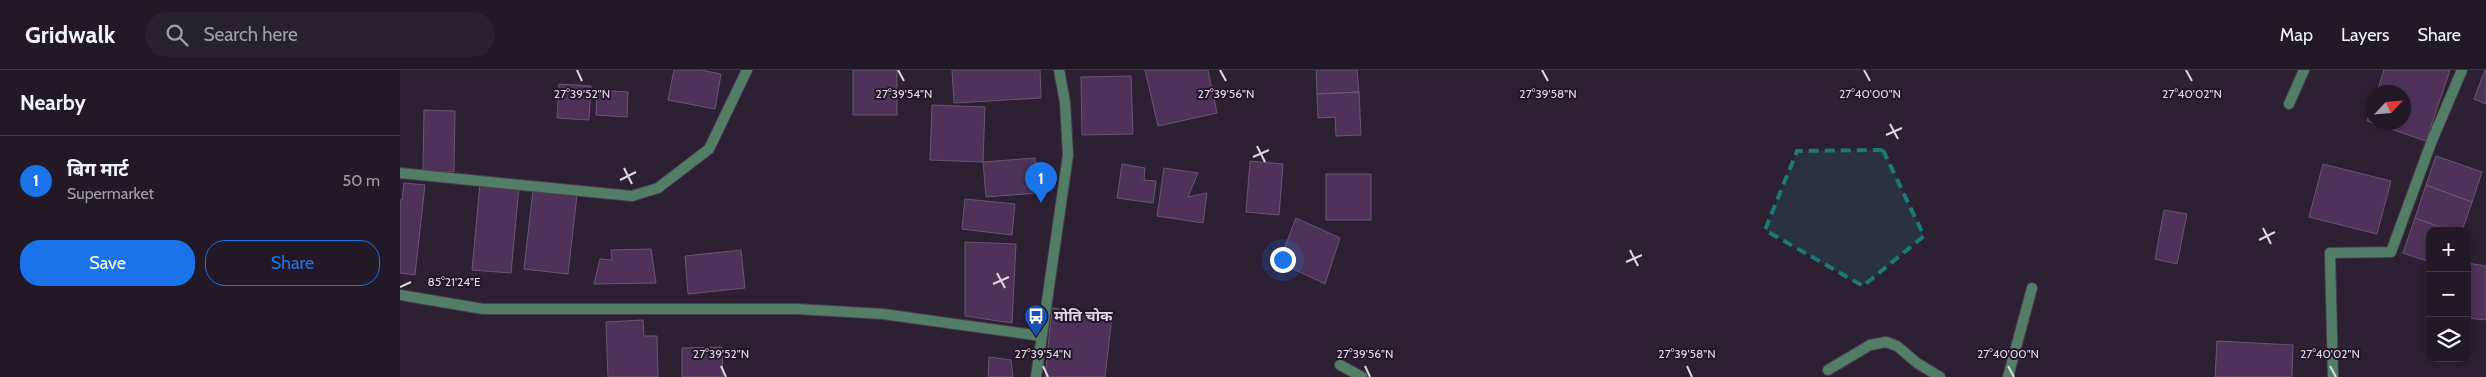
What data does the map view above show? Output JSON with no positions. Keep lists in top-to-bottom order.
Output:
{
  "places": {
    "bus stop": ["मोति चोक"]
  },
  "north": "top right",
  "page": {
    "header": "Gridwalk",
    "search": "Search here",
    "nav": ["Map", "Layers", "Share"],
    "heading": "Nearby",
    "list": [
      {
        "mark": "1",
        "name": "बिग मार्ट",
        "note": "Supermarket",
        "value": "50 m"
      }
    ],
    "pins": "1",
    "buttons": ["Save", "Share"],
    "map_buttons": ["+", "−"]
  },
  "coordinates": [
    "27°40'02\"N",
    "27°39'52\"N",
    "27°39'54\"N",
    "27°39'56\"N",
    "27°39'58\"N",
    "27°40'00\"N",
    "85°21'24\"E"
  ]
}
